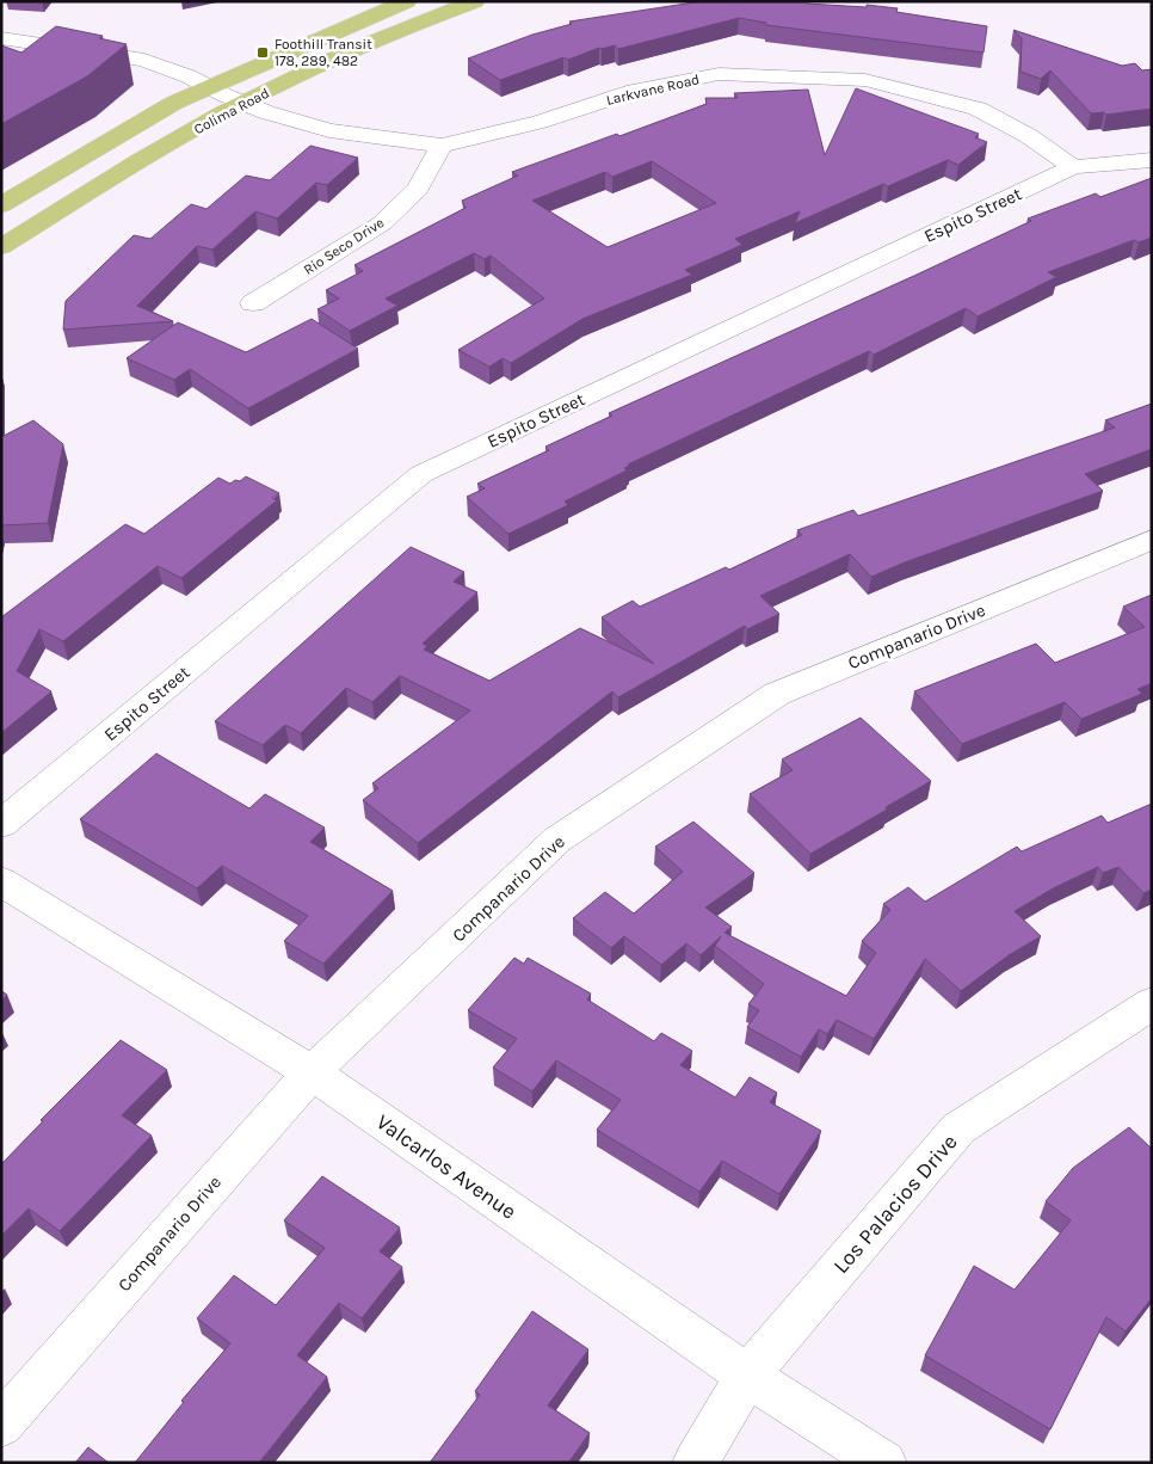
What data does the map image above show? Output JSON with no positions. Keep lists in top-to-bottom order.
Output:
{
  "streets": {
    "main road": ["Colima Road"],
    "street": [
      "Larkvane Road",
      "Espito Street",
      "Rio Seco Drive",
      "Companario Drive",
      "Valcarlos Avenue",
      "Los Palacios Drive"
    ]
  },
  "crossings": [
    ["Larkvane Road", "Colima Road"],
    ["Larkvane Road", "Espito Street"],
    ["Larkvane Road", "Rio Seco Drive"],
    ["Companario Drive", "Valcarlos Avenue"],
    ["Valcarlos Avenue", "Los Palacios Drive"]
  ],
  "places": {
    "transit": ["Foothill Transit 178, 289, 482"]
  }
}
